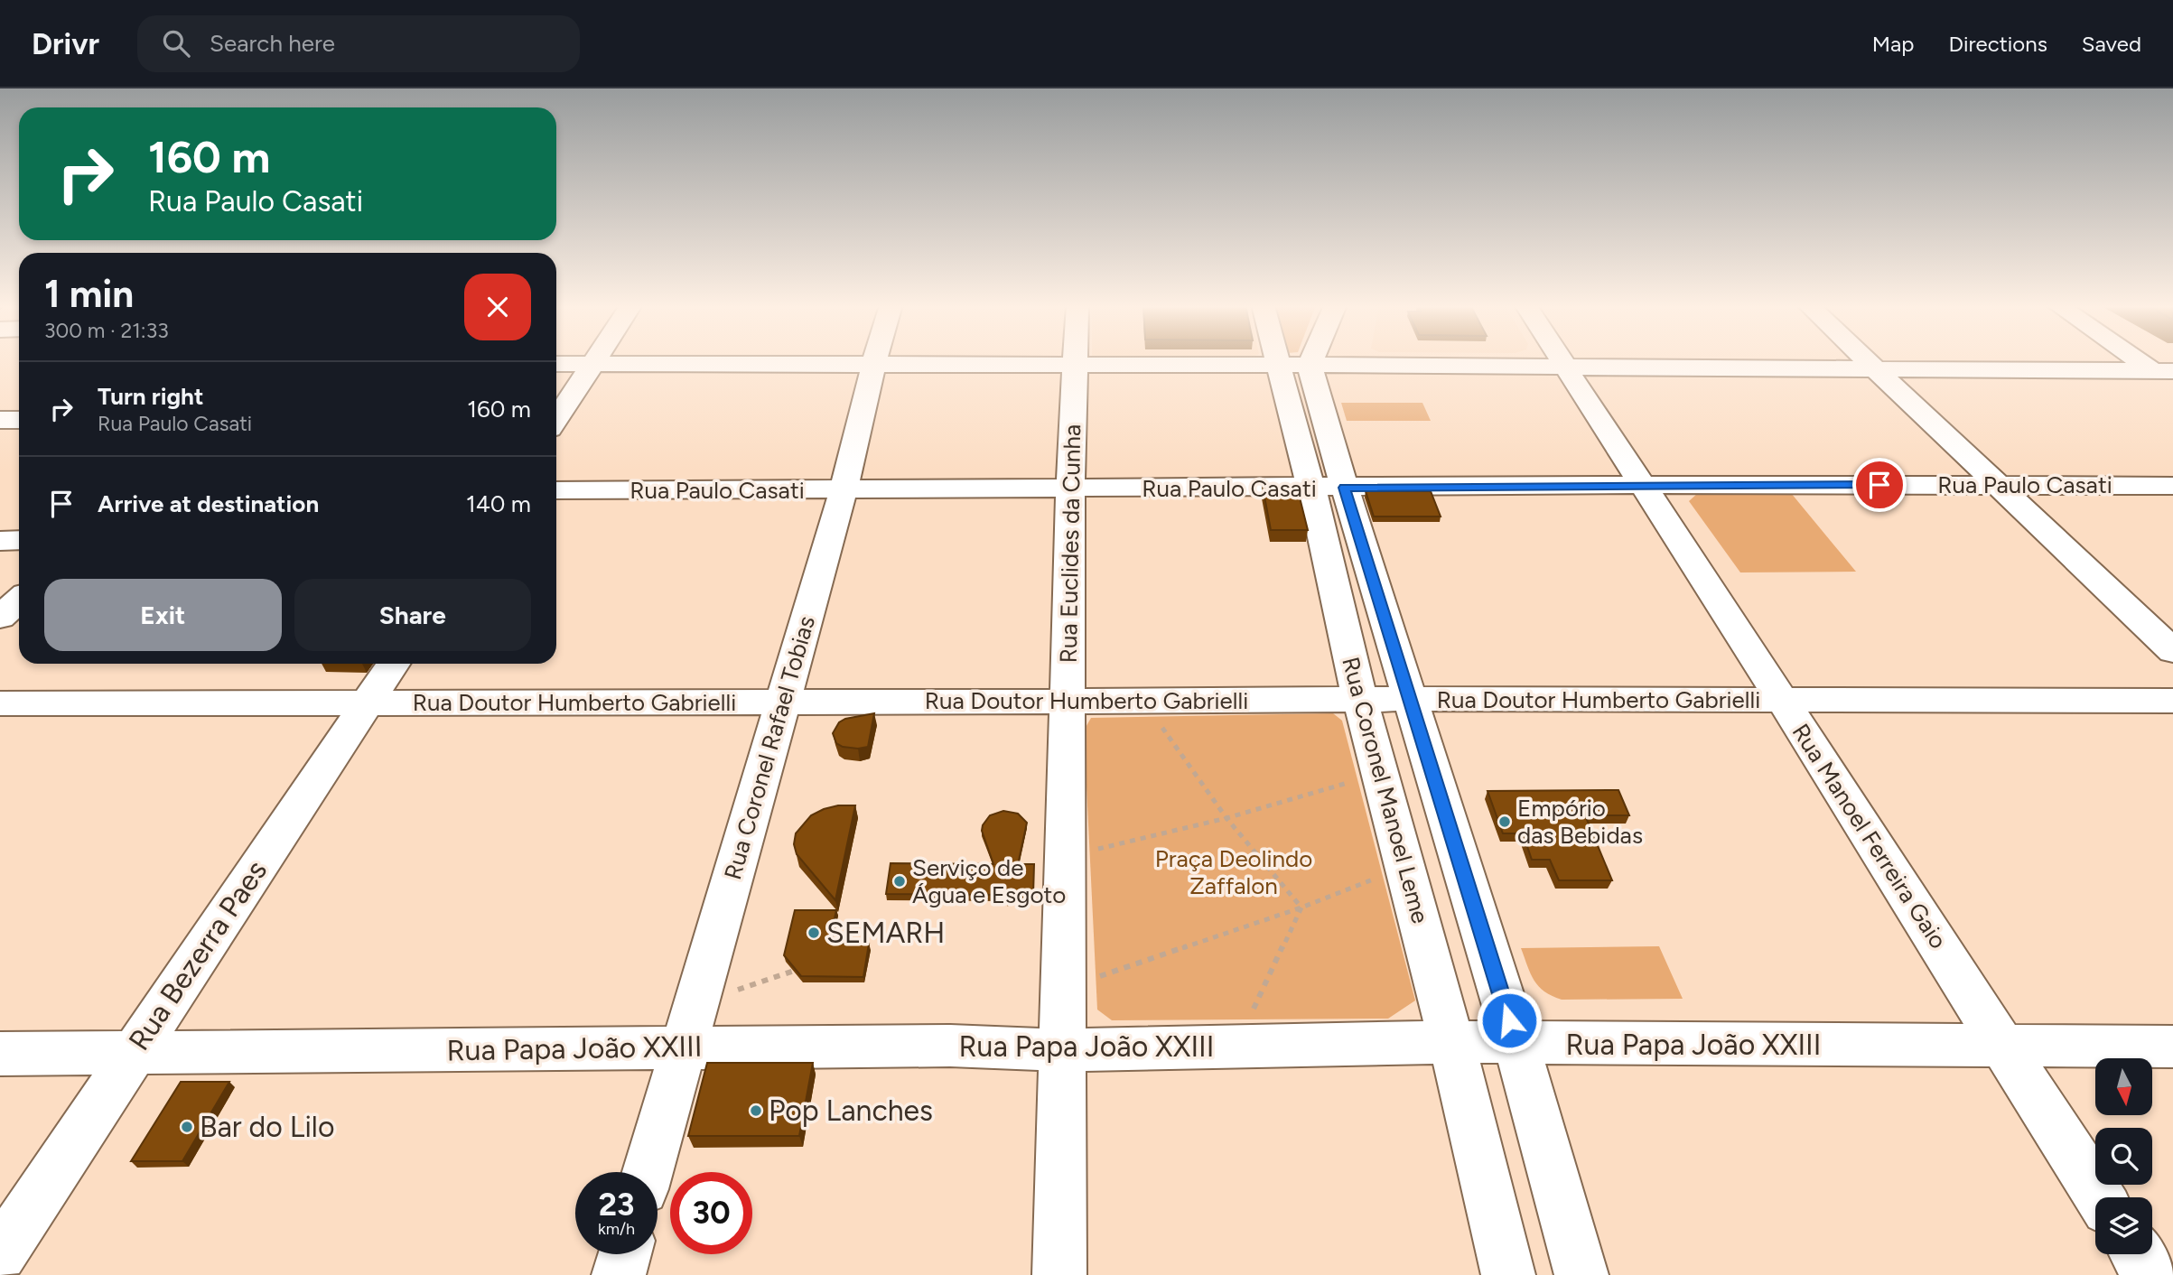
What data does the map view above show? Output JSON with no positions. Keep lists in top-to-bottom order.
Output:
{
  "streets": {
    "street": [
      "Rua Paulo Casati",
      "Rua Euclides da Cunha",
      "Rua Doutor Humberto Gabrielli",
      "Rua Coronel Rafael Tobias",
      "Rua Coronel Manoel Leme",
      "Rua Manoel Ferreira Gaio",
      "Rua Bezerra Paes",
      "Rua Papa João XXIII"
    ]
  },
  "crossings": [
    ["Rua Paulo Casati", "Rua Euclides da Cunha"],
    ["Rua Paulo Casati", "Rua Coronel Rafael Tobias"],
    ["Rua Paulo Casati", "Rua Coronel Manoel Leme"],
    ["Rua Paulo Casati", "Rua Manoel Ferreira Gaio"],
    ["Rua Euclides da Cunha", "Rua Doutor Humberto Gabrielli"],
    ["Rua Euclides da Cunha", "Rua Papa João XXIII"],
    ["Rua Doutor Humberto Gabrielli", "Rua Coronel Rafael Tobias"],
    ["Rua Doutor Humberto Gabrielli", "Rua Coronel Manoel Leme"],
    ["Rua Doutor Humberto Gabrielli", "Rua Manoel Ferreira Gaio"],
    ["Rua Doutor Humberto Gabrielli", "Rua Bezerra Paes"],
    ["Rua Coronel Rafael Tobias", "Rua Papa João XXIII"],
    ["Rua Coronel Manoel Leme", "Rua Papa João XXIII"],
    ["Rua Manoel Ferreira Gaio", "Rua Papa João XXIII"],
    ["Rua Bezerra Paes", "Rua Papa João XXIII"]
  ],
  "parks": ["Praça Deolindo Zaffalon"],
  "places": [
    "Empório das Bebidas",
    "Serviço de Água e Esgoto",
    "SEMARH",
    "Pop Lanches",
    "Bar do Lilo"
  ],
  "north": "bottom",
  "page": {
    "header": "Drivr",
    "search": "Search here",
    "nav": ["Map", "Directions", "Saved"],
    "turn": ["160 m", "Rua Paulo Casati"],
    "heading": ["1 min", "300 m · 21:33"],
    "list": [
      {
        "name": "Turn right",
        "note": "Rua Paulo Casati",
        "value": "160 m"
      },
      {
        "name": "Arrive at destination",
        "value": "140 m"
      }
    ],
    "buttons": ["Exit", "Share"],
    "speed": "23 km/h",
    "limit": "30"
  }
}
